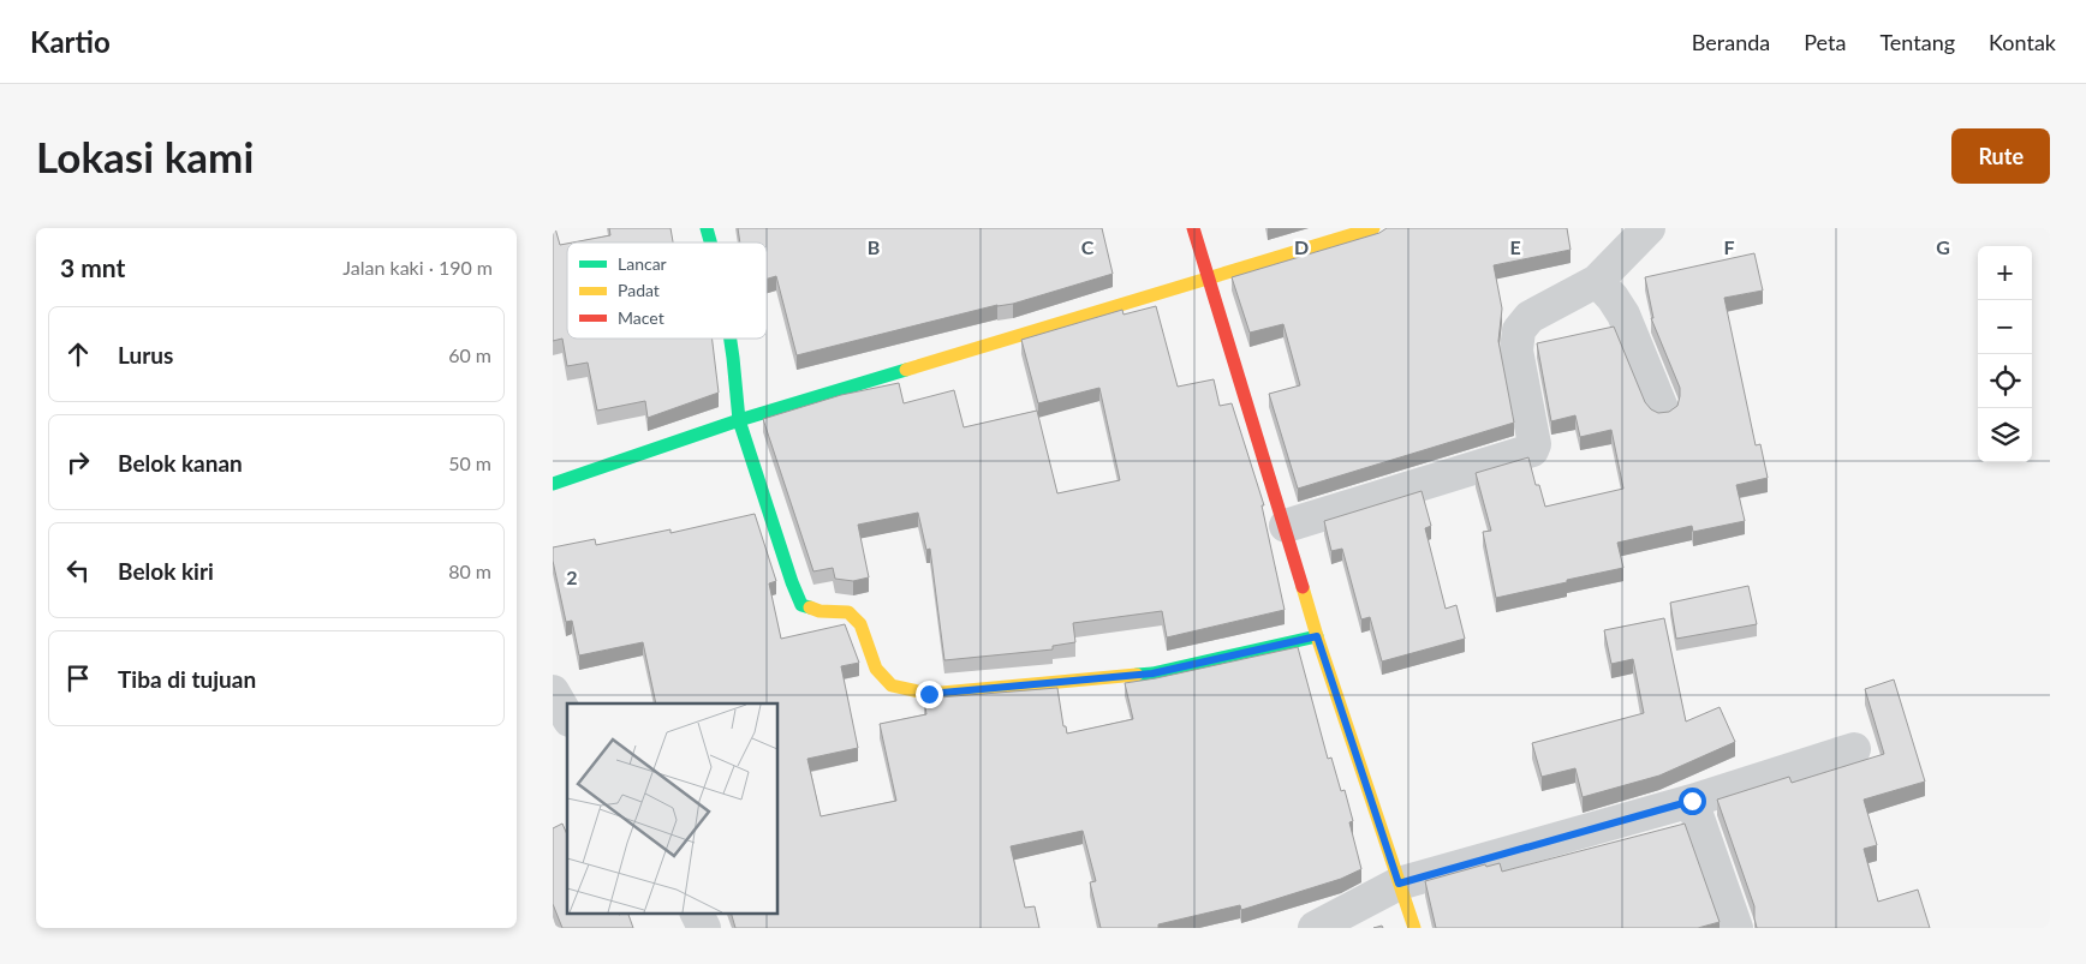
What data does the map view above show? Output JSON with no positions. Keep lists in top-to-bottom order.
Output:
{
  "legend": ["Lancar", "Padat", "Macet"],
  "page": {
    "header": "Kartio",
    "nav": [
      "Beranda",
      "Peta",
      "Tentang",
      "Kontak"
    ],
    "buttons": "Rute",
    "title": "Lokasi kami",
    "heading": ["3 mnt", "Jalan kaki · 190 m"],
    "map_buttons": ["+", "−"],
    "list": [
      ["Lurus", "60 m"],
      ["Belok kanan", "50 m"],
      ["Belok kiri", "80 m"],
      "Tiba di tujuan"
    ]
  },
  "grid": {
    "columns": [
      "B",
      "C",
      "D",
      "E",
      "F",
      "G"
    ],
    "rows": ["2"]
  }
}
